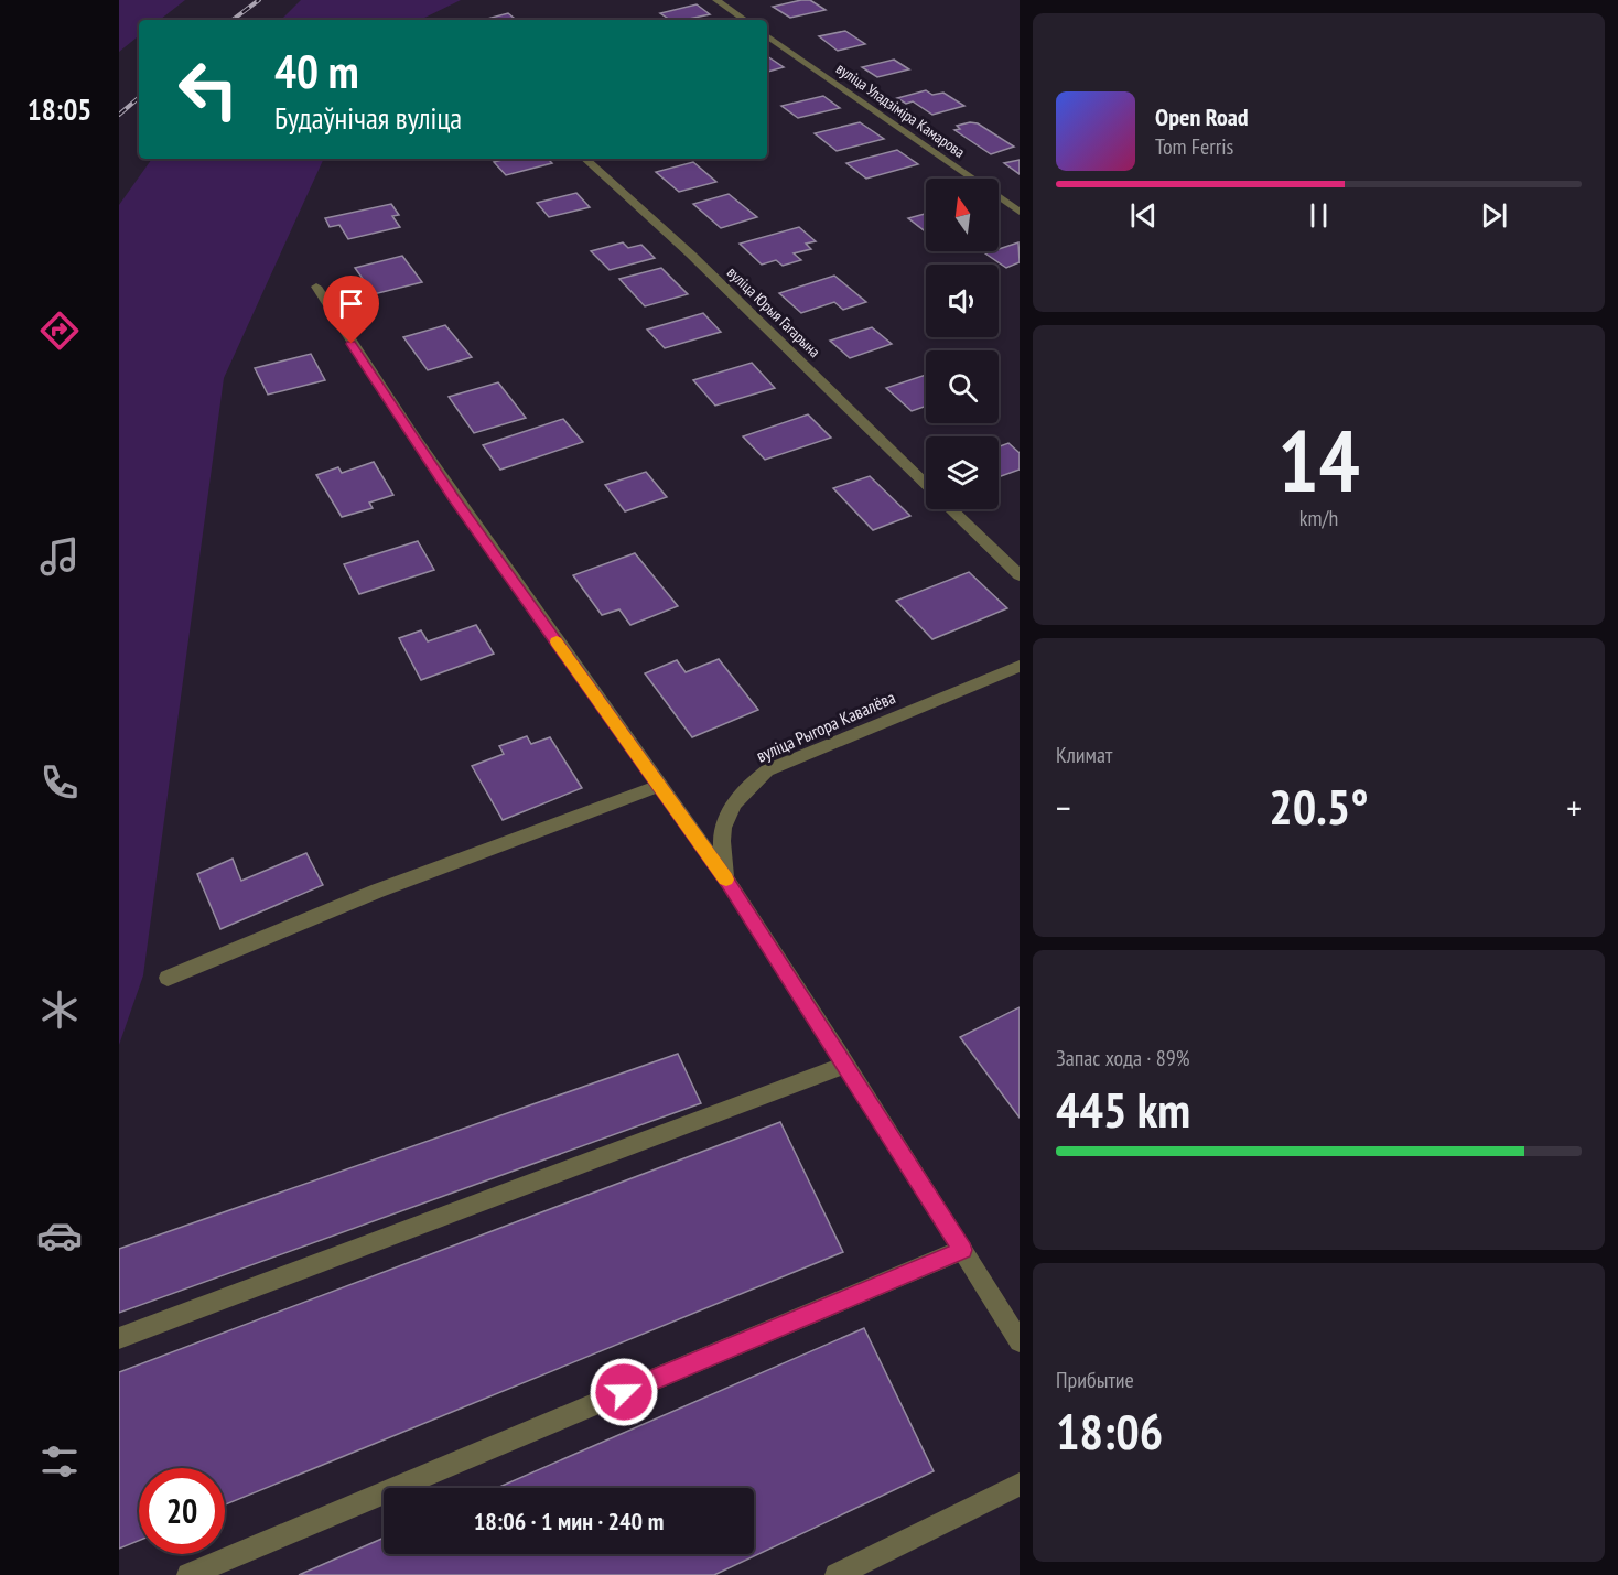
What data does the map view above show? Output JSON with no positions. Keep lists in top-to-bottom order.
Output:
{
  "streets": {
    "street": ["вуліца Уладзіміра Камарова", "вуліца Юрыя Гагарына", "вуліца Рыгора Кавалёва"]
  },
  "north": "top",
  "page": {
    "tabs": "18:05",
    "turn": ["40 m", "Будаўнічая вуліца"],
    "song": ["Open Road", "Tom Ferris"],
    "tile": [
      ["14", "km/h"],
      "Климат",
      ["Запас хода · 89%", "445 km"],
      ["Прибытие", "18:06"]
    ],
    "heat": ["−", "20.5°", "+"],
    "limit": "20",
    "trip": "18:06 · 1 мин · 240 m"
  }
}
